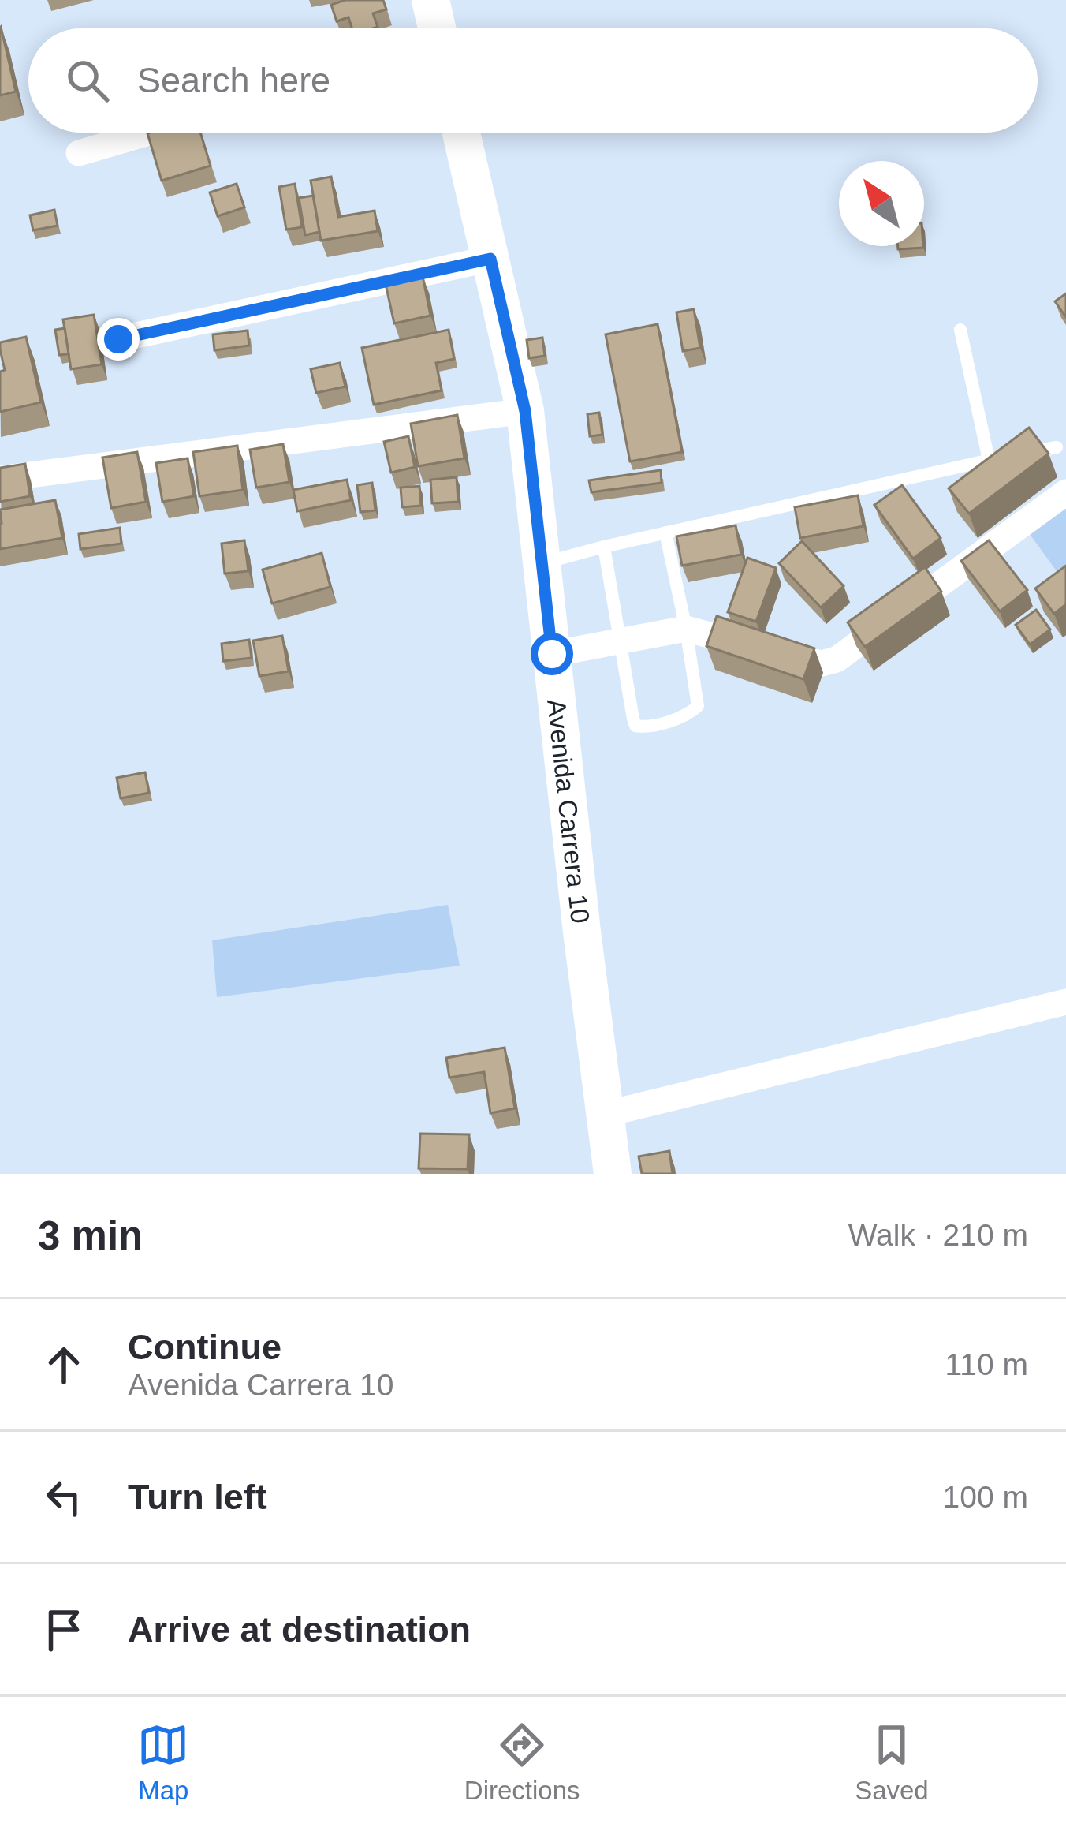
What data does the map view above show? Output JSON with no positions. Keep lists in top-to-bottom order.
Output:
{
  "streets": {
    "street": ["Avenida Carrera 10"]
  },
  "north": "top left",
  "page": {
    "search": "Search here",
    "heading": ["3 min", "Walk · 210 m"],
    "list": [
      ["Continue", "Avenida Carrera 10", "110 m"],
      ["Turn left", "100 m"],
      "Arrive at destination"
    ],
    "nav": ["Map", "Directions", "Saved"]
  }
}
